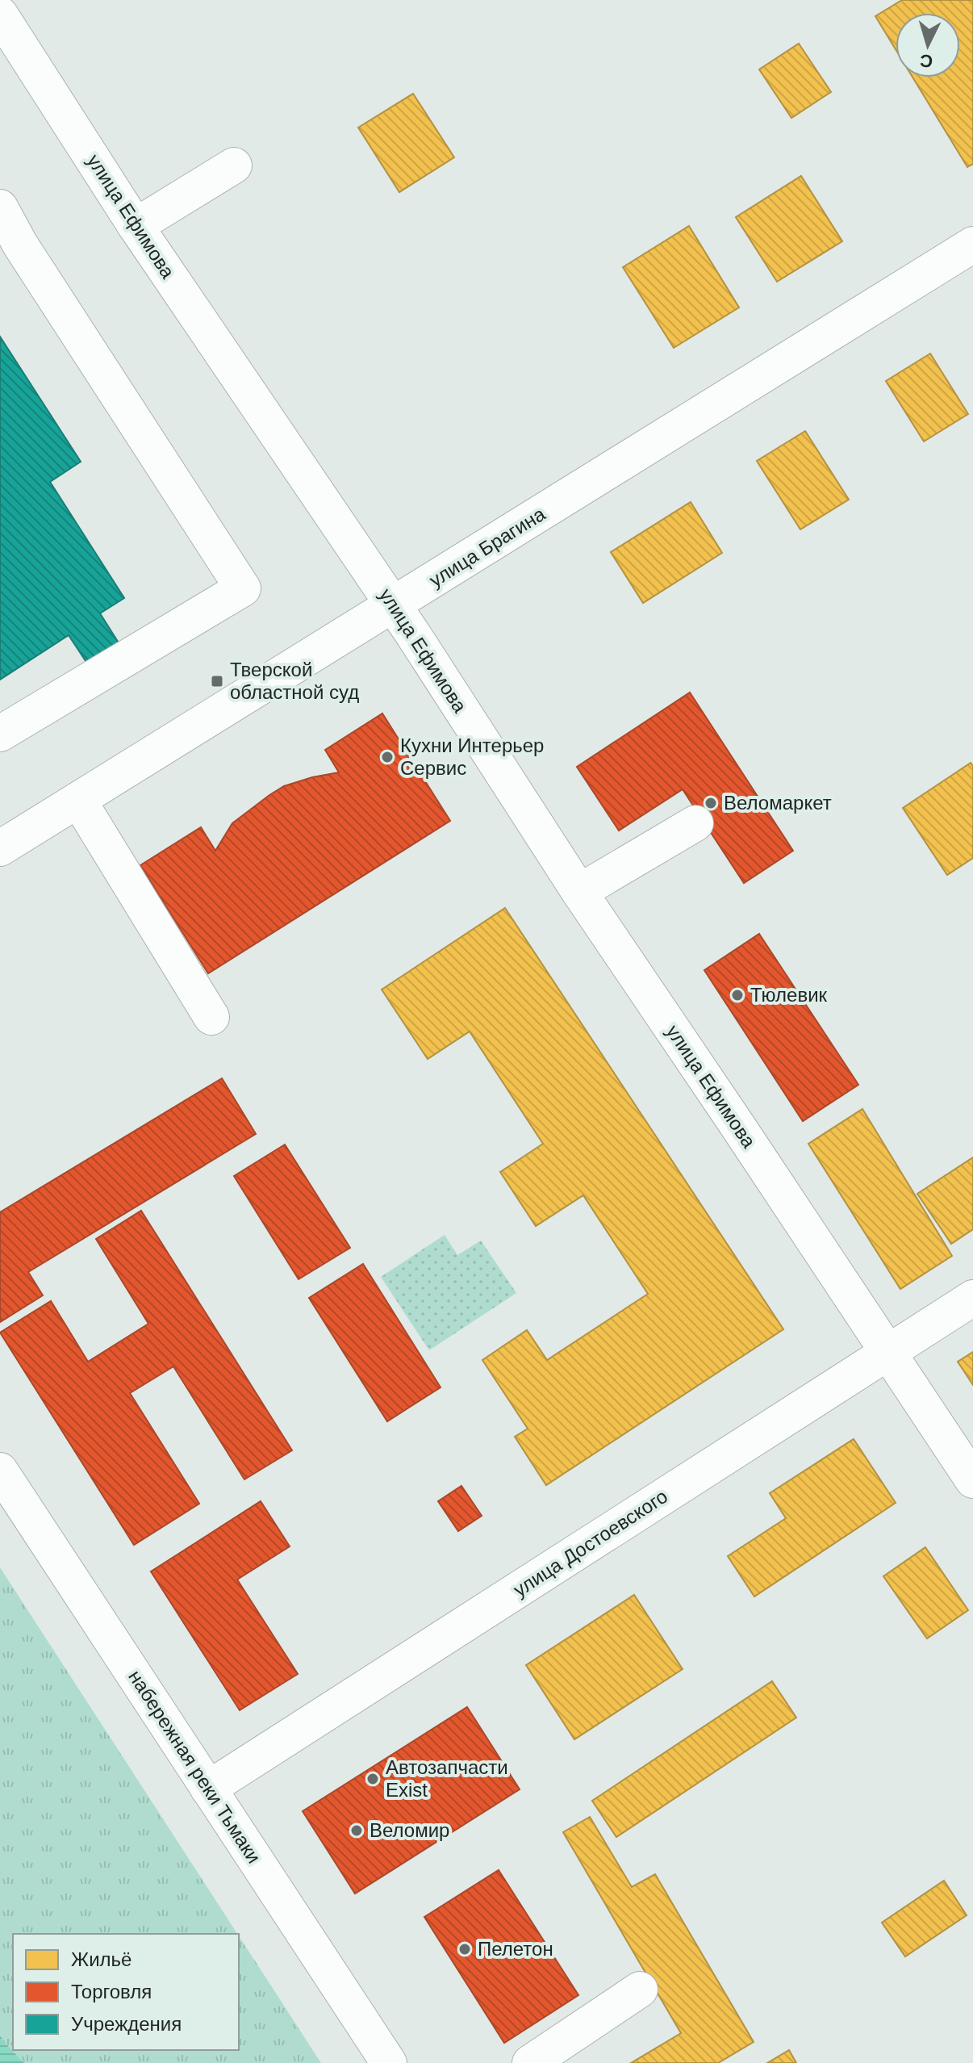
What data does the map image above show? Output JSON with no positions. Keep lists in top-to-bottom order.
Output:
{
  "streets": {
    "street": [
      "улица Ефимова",
      "улица Брагина",
      "улица Достоевского",
      "набережная реки Тьмаки"
    ]
  },
  "crossings": [
    ["улица Ефимова", "улица Брагина"],
    ["улица Ефимова", "улица Достоевского"],
    ["улица Достоевского", "набережная реки Тьмаки"]
  ],
  "places": {
    "transit": ["Тверской областной суд"],
    "other": [
      "Кухни Интерьер Сервис",
      "Веломаркет",
      "Тюлевик",
      "Автозапчасти Exist",
      "Веломир",
      "Пелетон"
    ]
  },
  "legend": ["Жильё", "Торговля", "Учреждения"],
  "north": "bottom"
}
